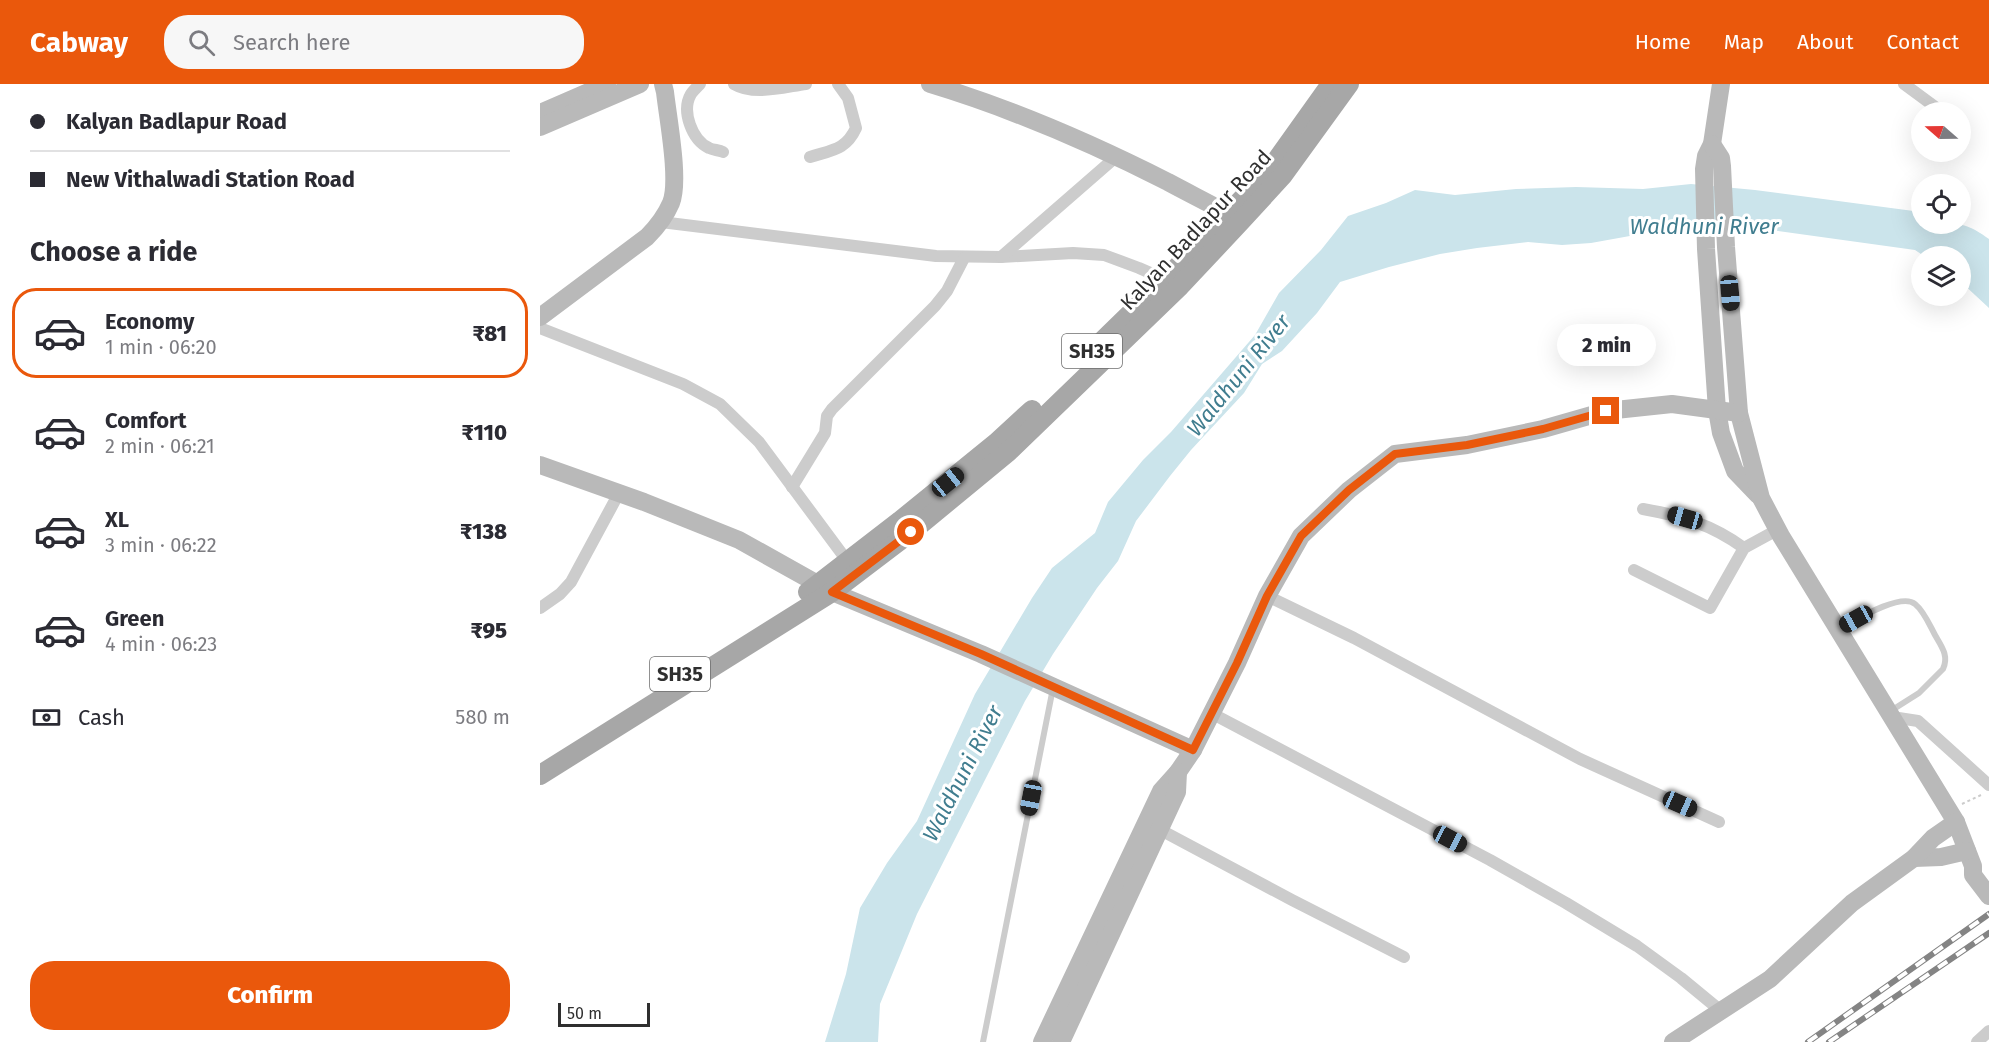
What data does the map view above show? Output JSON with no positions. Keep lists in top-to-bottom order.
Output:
{
  "streets": {
    "main road": ["Kalyan Badlapur Road", "SH35"]
  },
  "water": ["Waldhuni River"],
  "scale_bar": "50 m",
  "north": "left",
  "page": {
    "header": "Cabway",
    "search": "Search here",
    "nav": [
      "Home",
      "Map",
      "About",
      "Contact"
    ],
    "banner": ["Kalyan Badlapur Road", "New Vithalwadi Station Road"],
    "heading": "Choose a ride",
    "list": [
      {
        "name": "Economy",
        "note": "1 min · 06:20",
        "value": "₹81"
      },
      {
        "name": "Comfort",
        "note": "2 min · 06:21",
        "value": "₹110"
      },
      {
        "name": "XL",
        "note": "3 min · 06:22",
        "value": "₹138"
      },
      {
        "name": "Green",
        "note": "4 min · 06:23",
        "value": "₹95"
      }
    ],
    "bubble": "2 min",
    "pay": ["Cash", "580 m"],
    "buttons": "Confirm",
    "scale": "50 m"
  }
}
